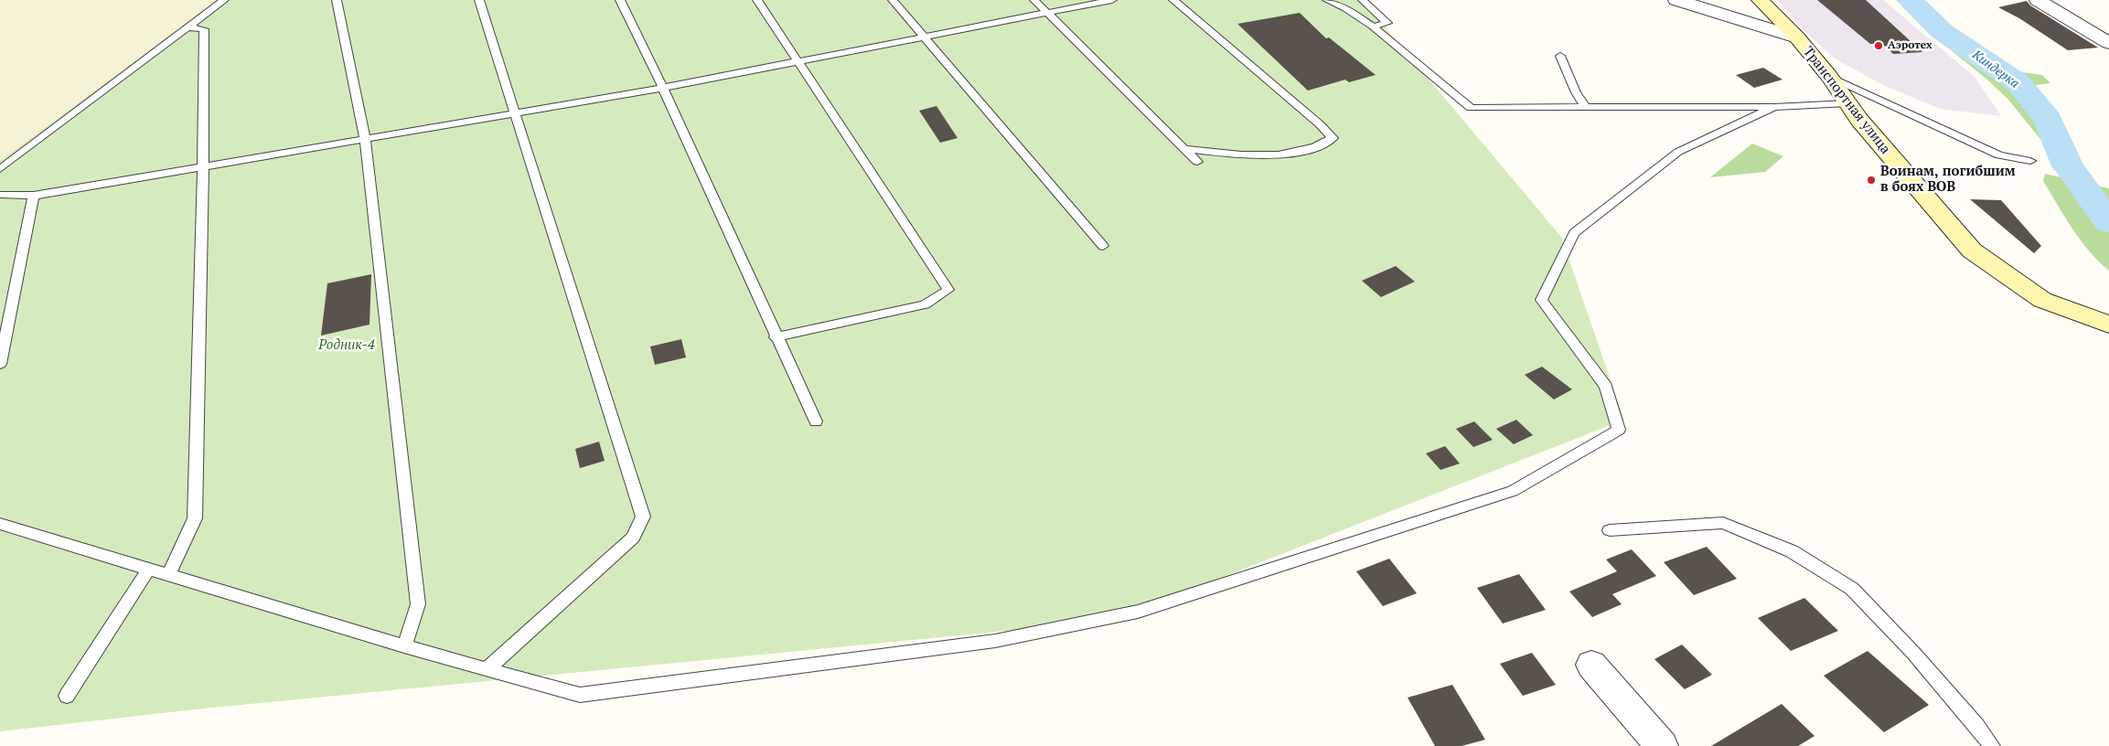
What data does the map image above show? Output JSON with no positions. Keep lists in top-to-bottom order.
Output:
{
  "streets": {
    "street": ["Транспортная улица"]
  },
  "water": ["Киндерка"],
  "parks": ["Родник-4"],
  "places": ["Аэротех", "Воинам, погибшим в боях ВОВ"]
}
